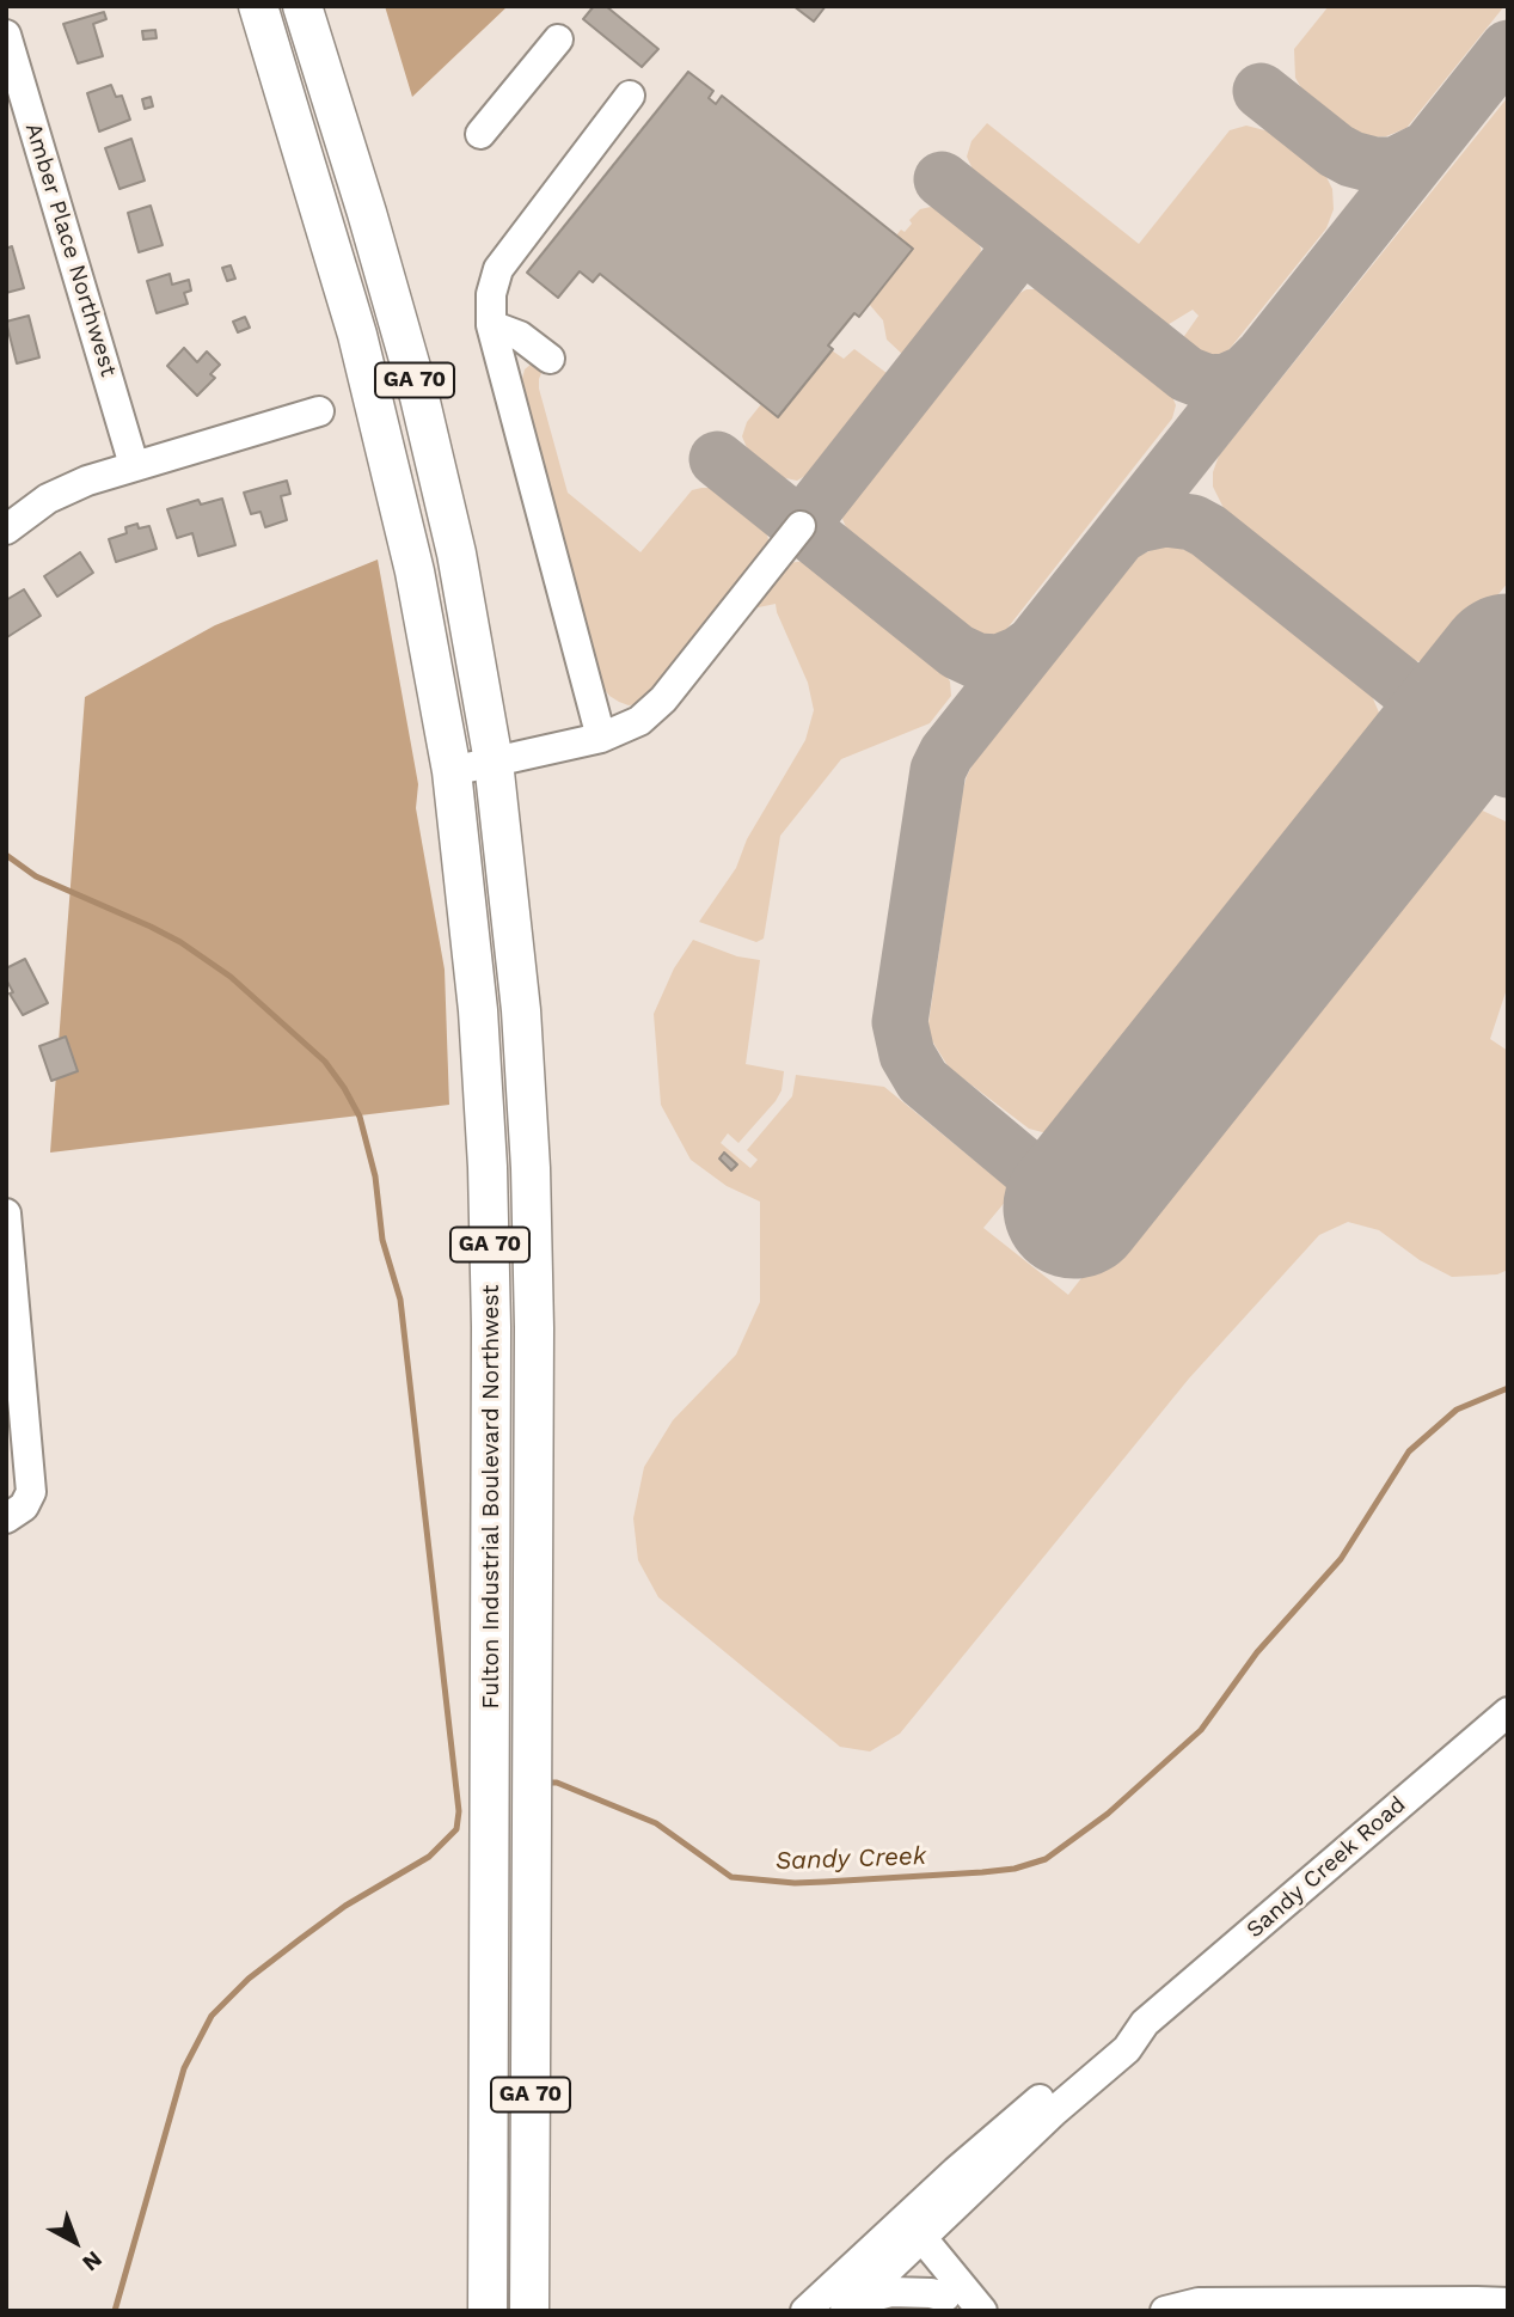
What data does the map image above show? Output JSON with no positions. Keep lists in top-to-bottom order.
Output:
{
  "streets": {
    "main road": ["GA 70", "Fulton Industrial Boulevard Northwest"],
    "street": ["Amber Place Northwest", "Sandy Creek Road"]
  },
  "water": ["Sandy Creek"],
  "north": "bottom right"
}
